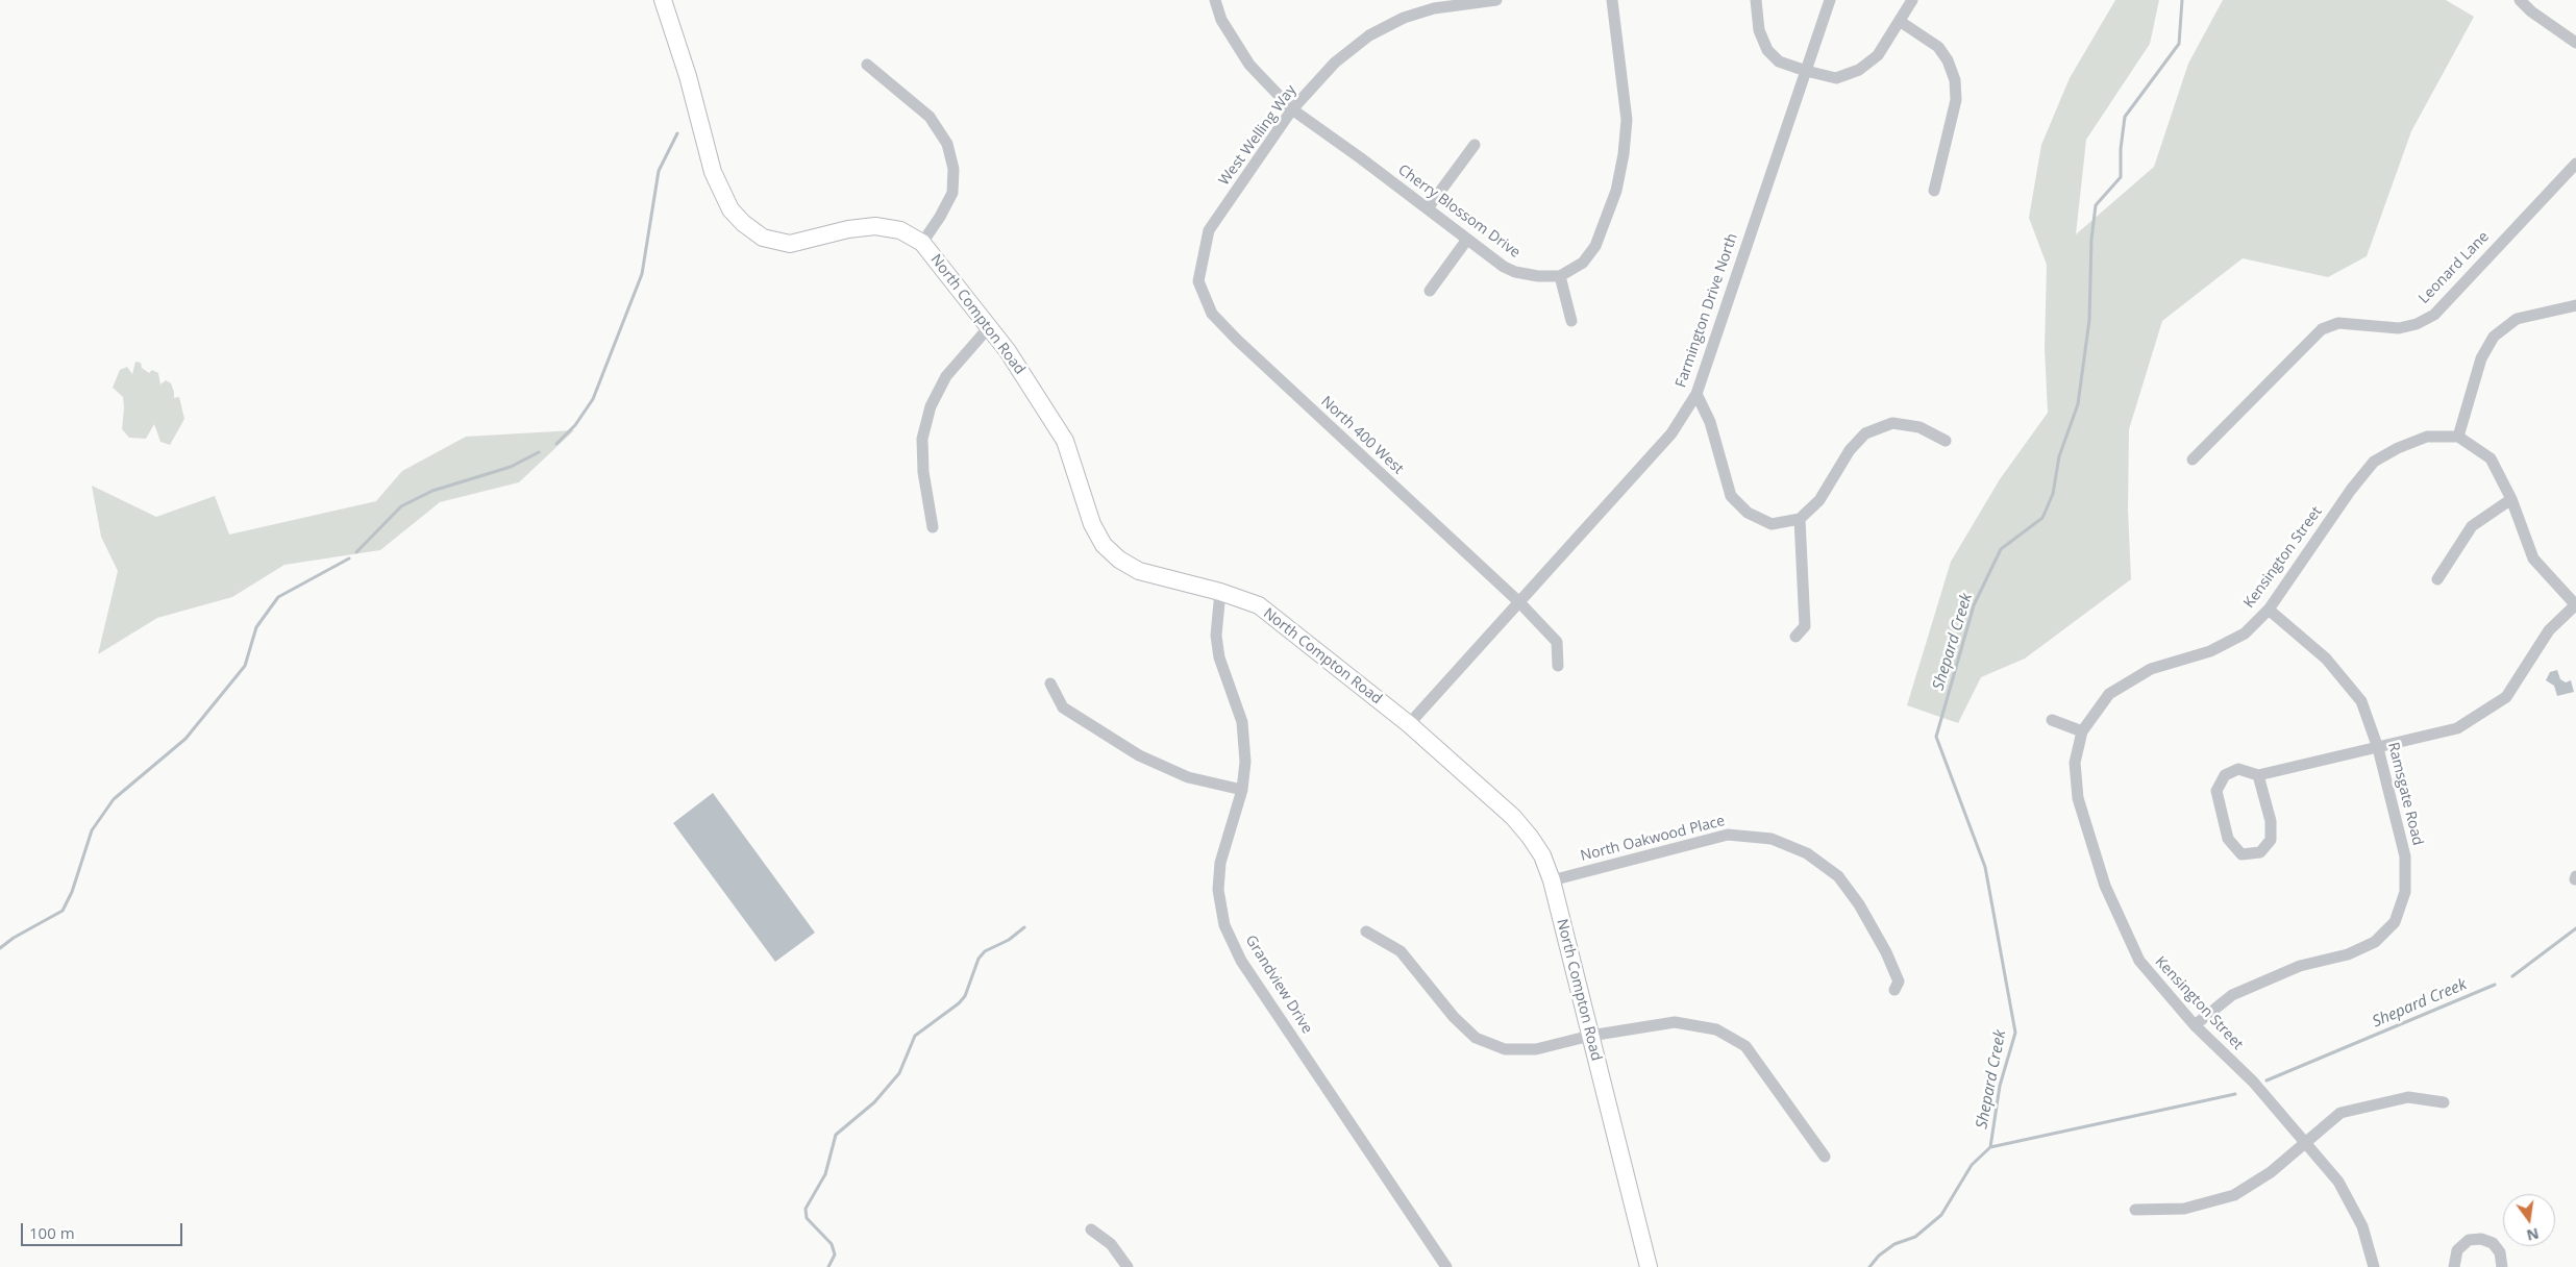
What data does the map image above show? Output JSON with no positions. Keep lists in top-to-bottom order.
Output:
{
  "streets": {
    "street": [
      "West Welling Way",
      "Cherry Blossom Drive",
      "Leonard Lane",
      "Farmington Drive North",
      "North Compton Road",
      "North 400 West",
      "Kensington Street",
      "Ramsgate Road",
      "North Oakwood Place",
      "Grandview Drive"
    ]
  },
  "crossings": [
    ["West Welling Way", "Cherry Blossom Drive"],
    ["West Welling Way", "North 400 West"],
    ["Farmington Drive North", "North Compton Road"],
    ["Farmington Drive North", "North 400 West"],
    ["North Compton Road", "North Oakwood Place"],
    ["North Compton Road", "Grandview Drive"],
    ["Kensington Street", "Ramsgate Road"]
  ],
  "water": ["Shepard Creek"],
  "scale_bar": "100 m",
  "north": "bottom"
}
